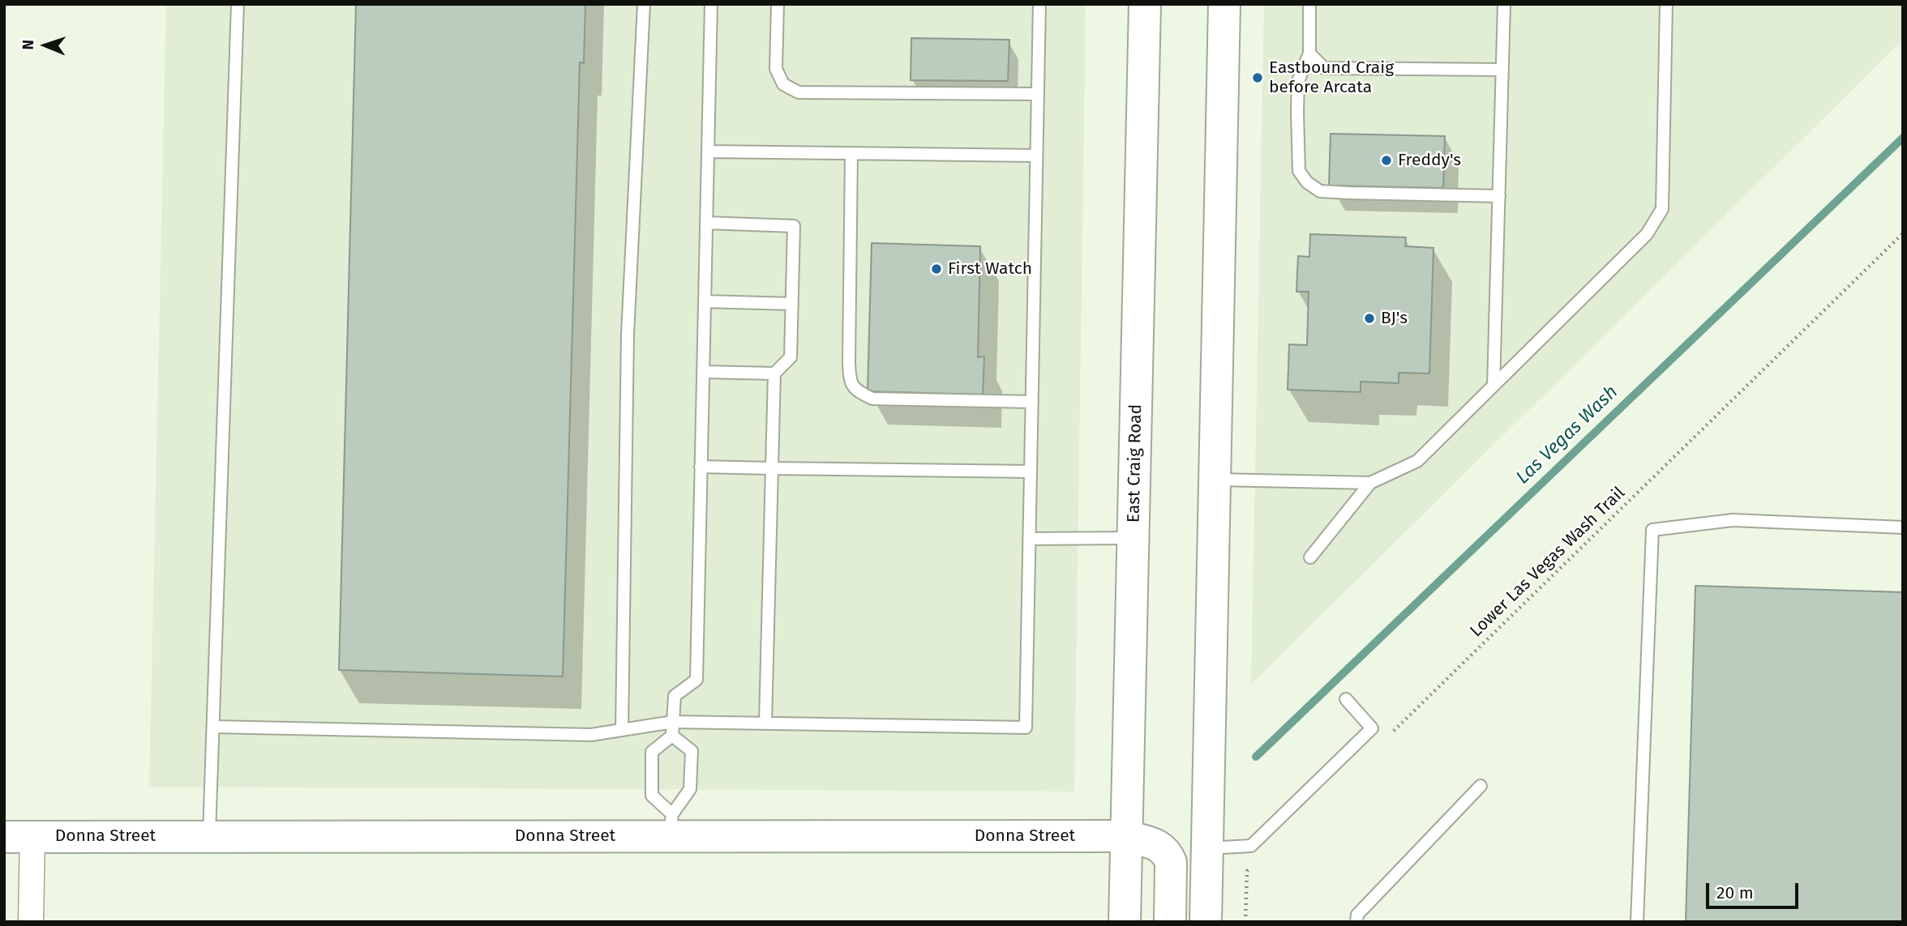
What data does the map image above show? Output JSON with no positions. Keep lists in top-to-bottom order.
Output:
{
  "streets": {
    "main road": ["East Craig Road", "Donna Street"],
    "path": ["Lower Las Vegas Wash Trail"]
  },
  "crossings": [
    ["East Craig Road", "Donna Street"]
  ],
  "water": ["Las Vegas Wash"],
  "places": [
    "Eastbound Craig before Arcata",
    "Freddy's",
    "First Watch",
    "BJ's"
  ],
  "scale_bar": "20 m",
  "north": "left"
}
